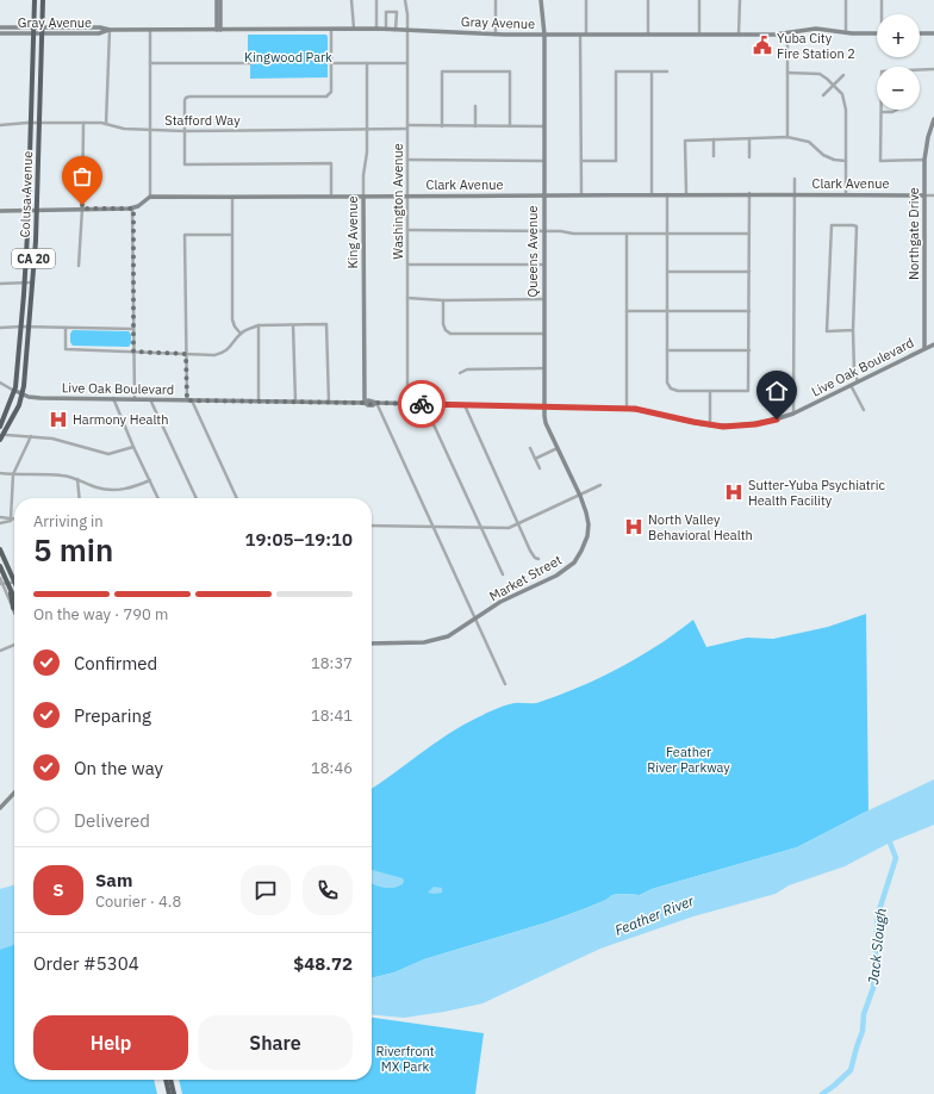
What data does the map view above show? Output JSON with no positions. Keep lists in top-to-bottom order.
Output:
{
  "streets": {
    "highway": ["Colusa Avenue", "CA 20"],
    "main road": [
      "Gray Avenue",
      "Clark Avenue",
      "King Avenue",
      "Northgate Drive",
      "Queens Avenue",
      "Live Oak Boulevard",
      "Market Street"
    ],
    "street": ["Stafford Way", "Washington Avenue"]
  },
  "crossings": [
    ["Gray Avenue", "Colusa Avenue"],
    ["Gray Avenue", "Washington Avenue"],
    ["Gray Avenue", "Queens Avenue"],
    ["Stafford Way", "Colusa Avenue"],
    ["Stafford Way", "Washington Avenue"],
    ["Stafford Way", "King Avenue"],
    ["Stafford Way", "Queens Avenue"],
    ["Clark Avenue", "Washington Avenue"],
    ["Clark Avenue", "King Avenue"],
    ["Clark Avenue", "Northgate Drive"],
    ["Clark Avenue", "Queens Avenue"],
    ["Colusa Avenue", "Live Oak Boulevard"],
    ["Washington Avenue", "Live Oak Boulevard"],
    ["King Avenue", "Live Oak Boulevard"],
    ["Northgate Drive", "Live Oak Boulevard"],
    ["Queens Avenue", "Live Oak Boulevard"],
    ["Queens Avenue", "Market Street"]
  ],
  "water": ["Feather River", "Jack Slough"],
  "parks": ["Kingwood Park", "Feather River Parkway", "Riverfront MX Park"],
  "places": {
    "public building": ["Yuba City Fire Station 2"],
    "hospital": ["Harmony Health", "Sutter-Yuba Psychiatric Health Facility", "North Valley Behavioral Health"]
  },
  "page": {
    "map_buttons": ["+", "−"],
    "heading": ["5 min", "Arriving in", "19:05–19:10"],
    "panel": [
      "Sam",
      "Courier · 4.8",
      "Order #5304",
      "$48.72"
    ],
    "bar": "On the way · 790 m",
    "list": [
      ["Confirmed", "18:37"],
      ["Preparing", "18:41"],
      ["On the way", "18:46"],
      "Delivered"
    ],
    "round": "S",
    "buttons": ["Help", "Share"]
  }
}
